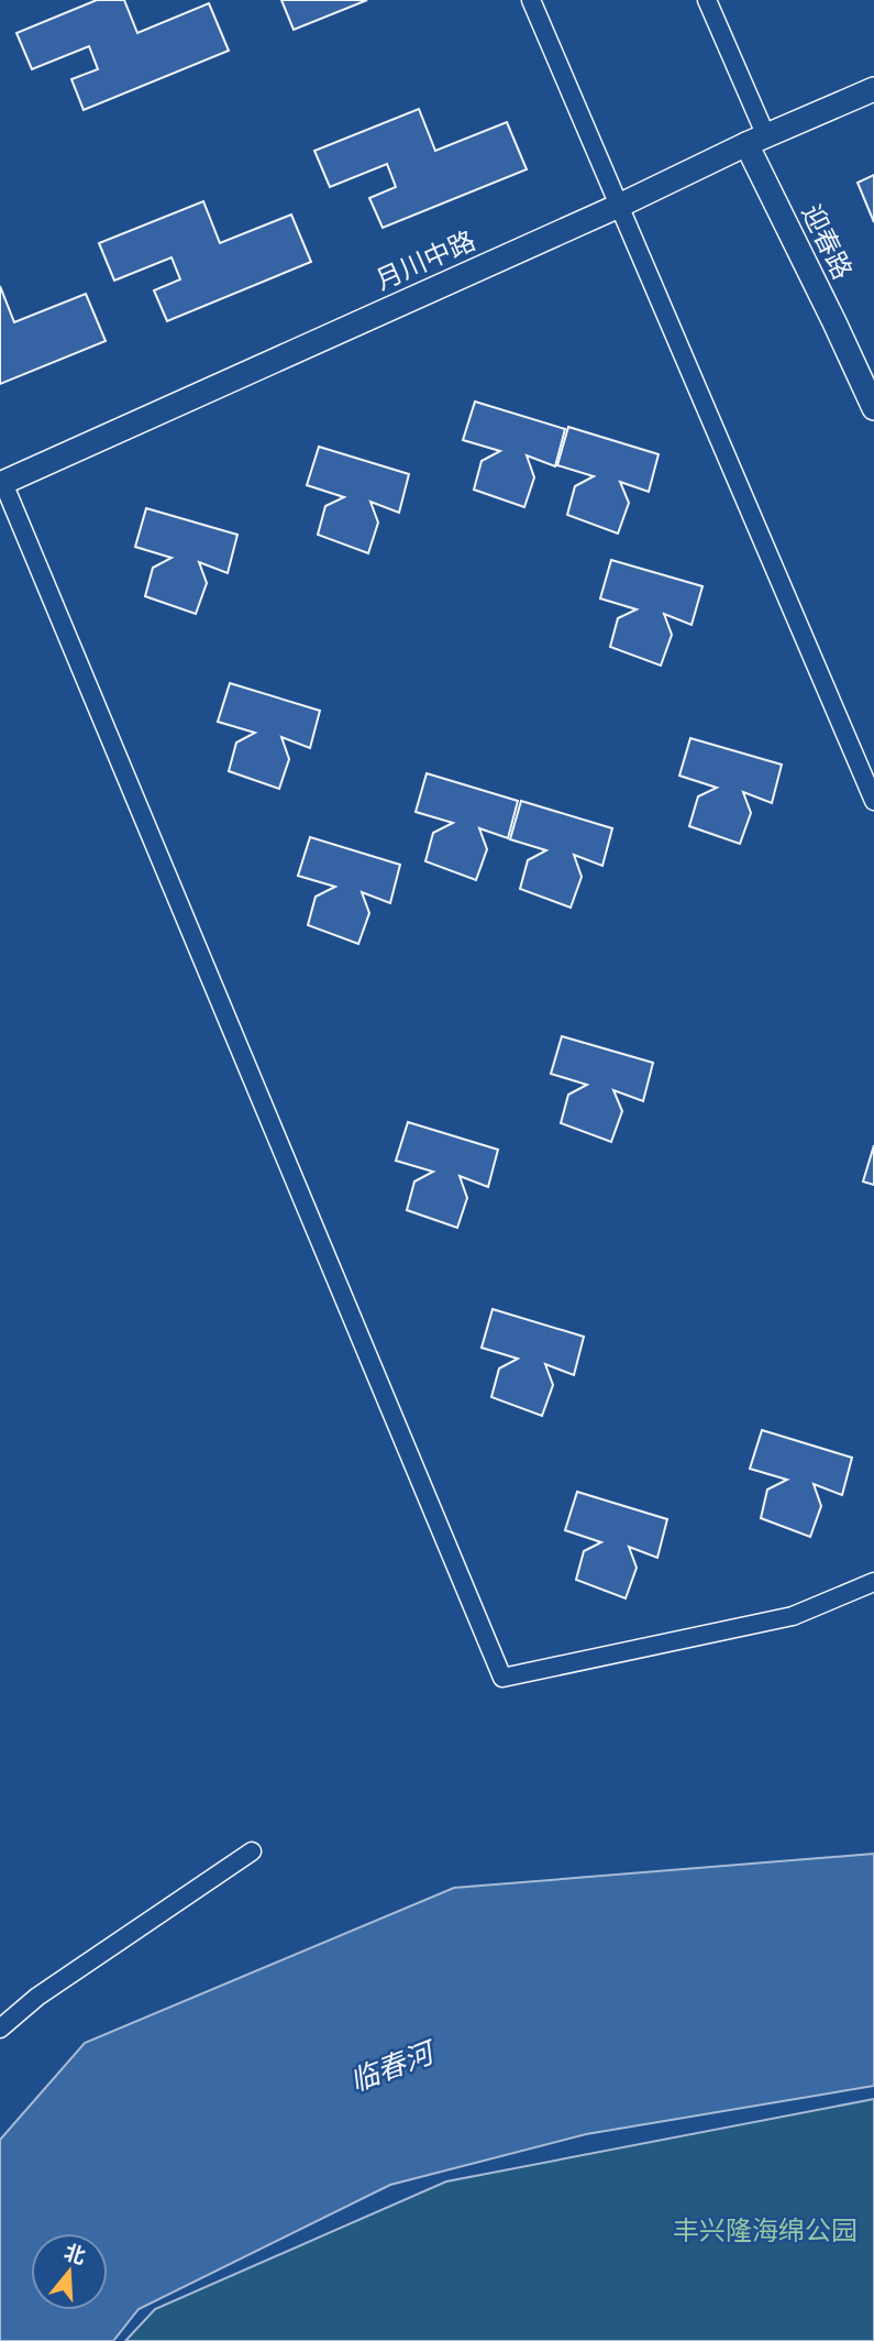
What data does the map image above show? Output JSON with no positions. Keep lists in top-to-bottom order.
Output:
{
  "streets": {
    "street": ["迎春路", "月川中路"]
  },
  "crossings": [
    ["迎春路", "月川中路"]
  ],
  "water": ["临春河"],
  "parks": ["丰兴隆海绵公园"],
  "north": "top"
}
